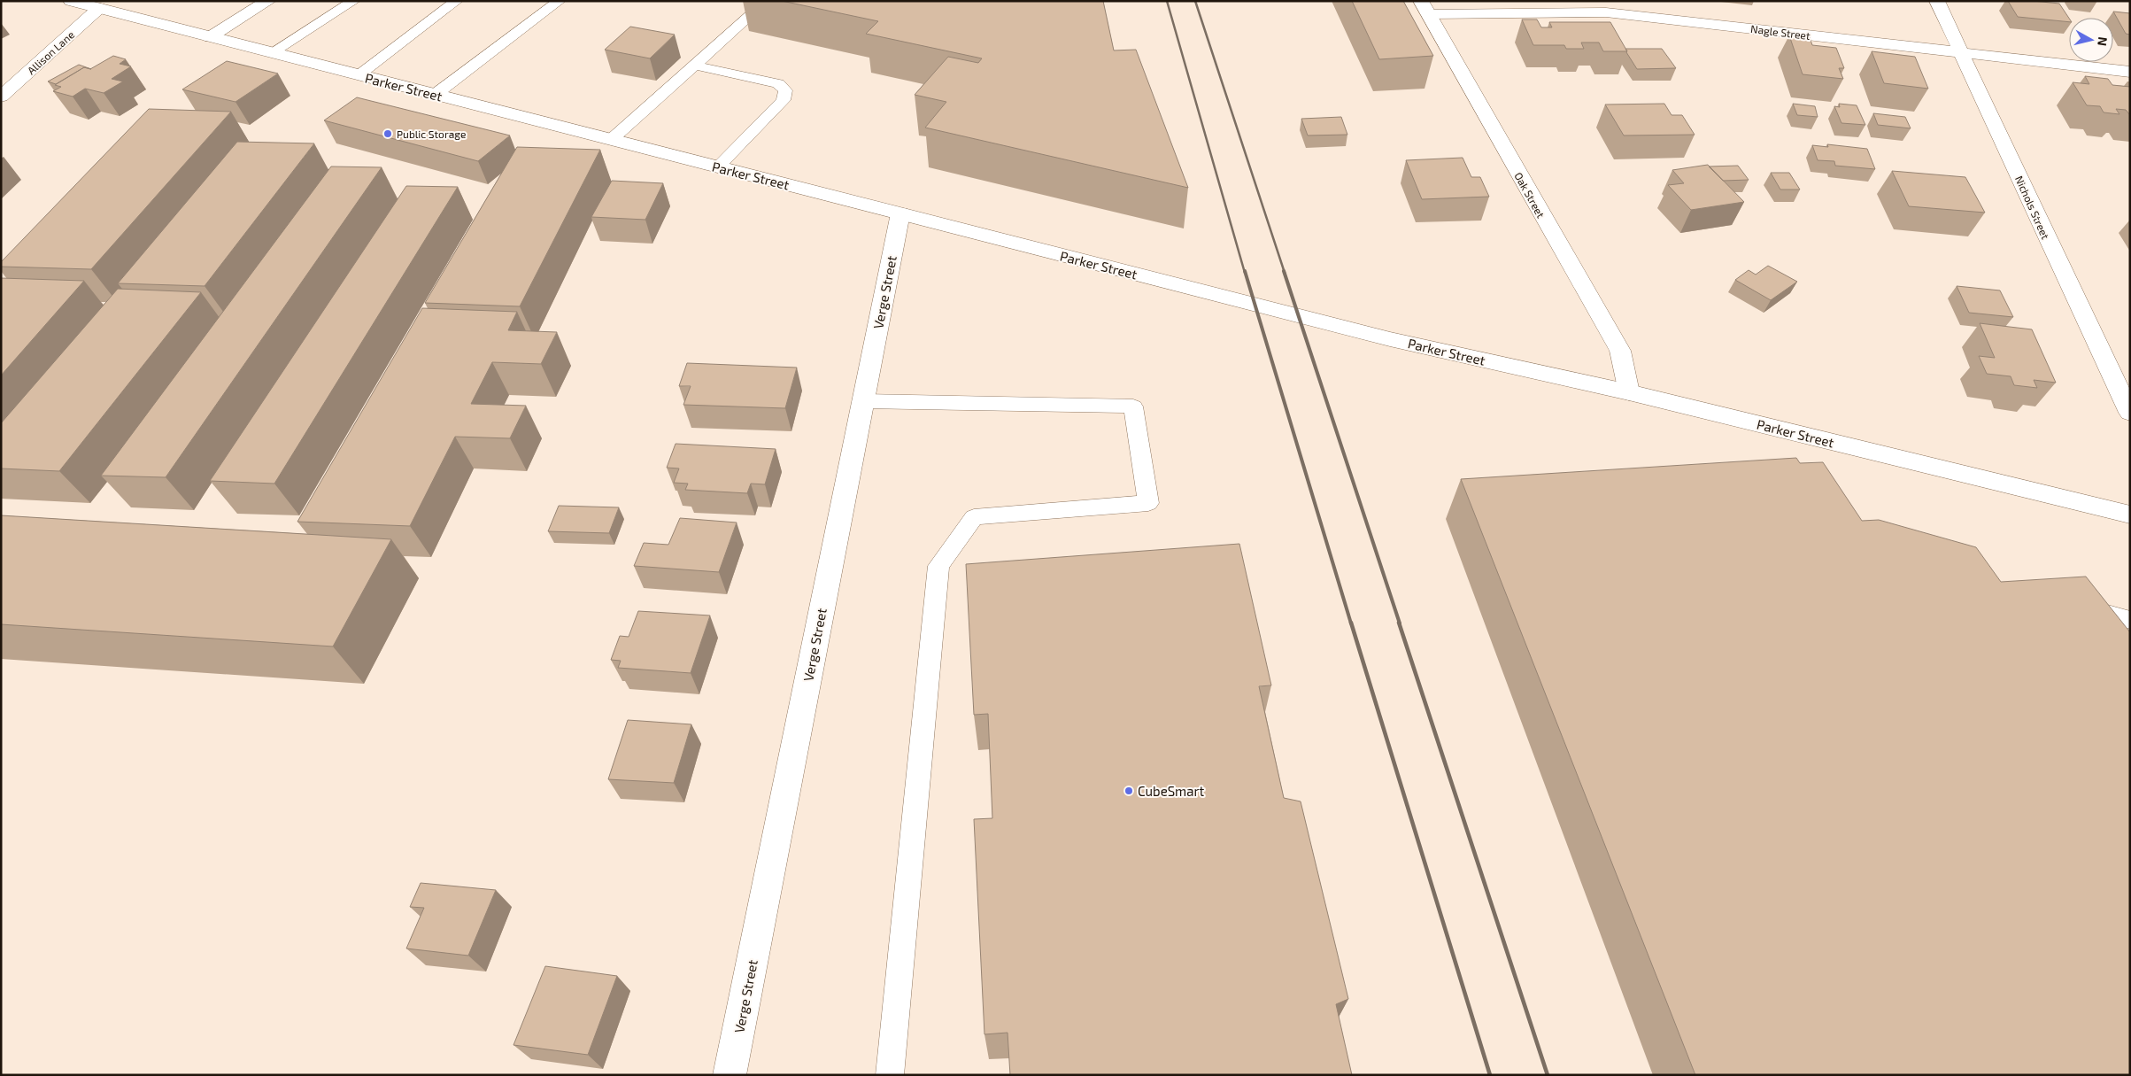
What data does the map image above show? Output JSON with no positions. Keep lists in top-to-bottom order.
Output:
{
  "streets": {
    "street": [
      "Nagle Street",
      "Allison Lane",
      "Parker Street",
      "Oak Street",
      "Nichols Street",
      "Verge Street"
    ]
  },
  "crossings": [
    ["Nagle Street", "Oak Street"],
    ["Nagle Street", "Nichols Street"],
    ["Allison Lane", "Parker Street"],
    ["Parker Street", "Oak Street"],
    ["Parker Street", "Verge Street"]
  ],
  "places": ["Public Storage", "CubeSmart"],
  "north": "right"
}
